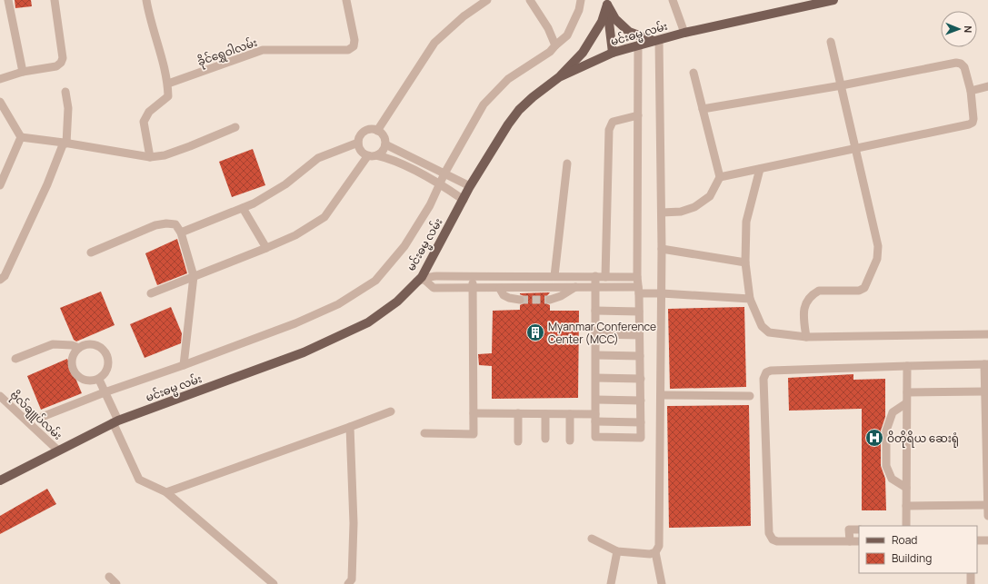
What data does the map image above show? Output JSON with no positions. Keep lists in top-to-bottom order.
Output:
{
  "streets": {
    "main road": ["မင်းဓမ္မ လမ်း"],
    "street": ["ခိုင်ရွှေဝါလမ်း", "ဗိုလ်ချူပ်လမ်း"]
  },
  "crossings": [
    ["မင်းဓမ္မ လမ်း", "ဗိုလ်ချူပ်လမ်း"]
  ],
  "places": {
    "building": ["Myanmar Conference Center (MCC)"],
    "hospital": ["ဝိတိုရိယ ဆေးရုံ"]
  },
  "legend": ["Road", "Building"],
  "north": "right"
}
